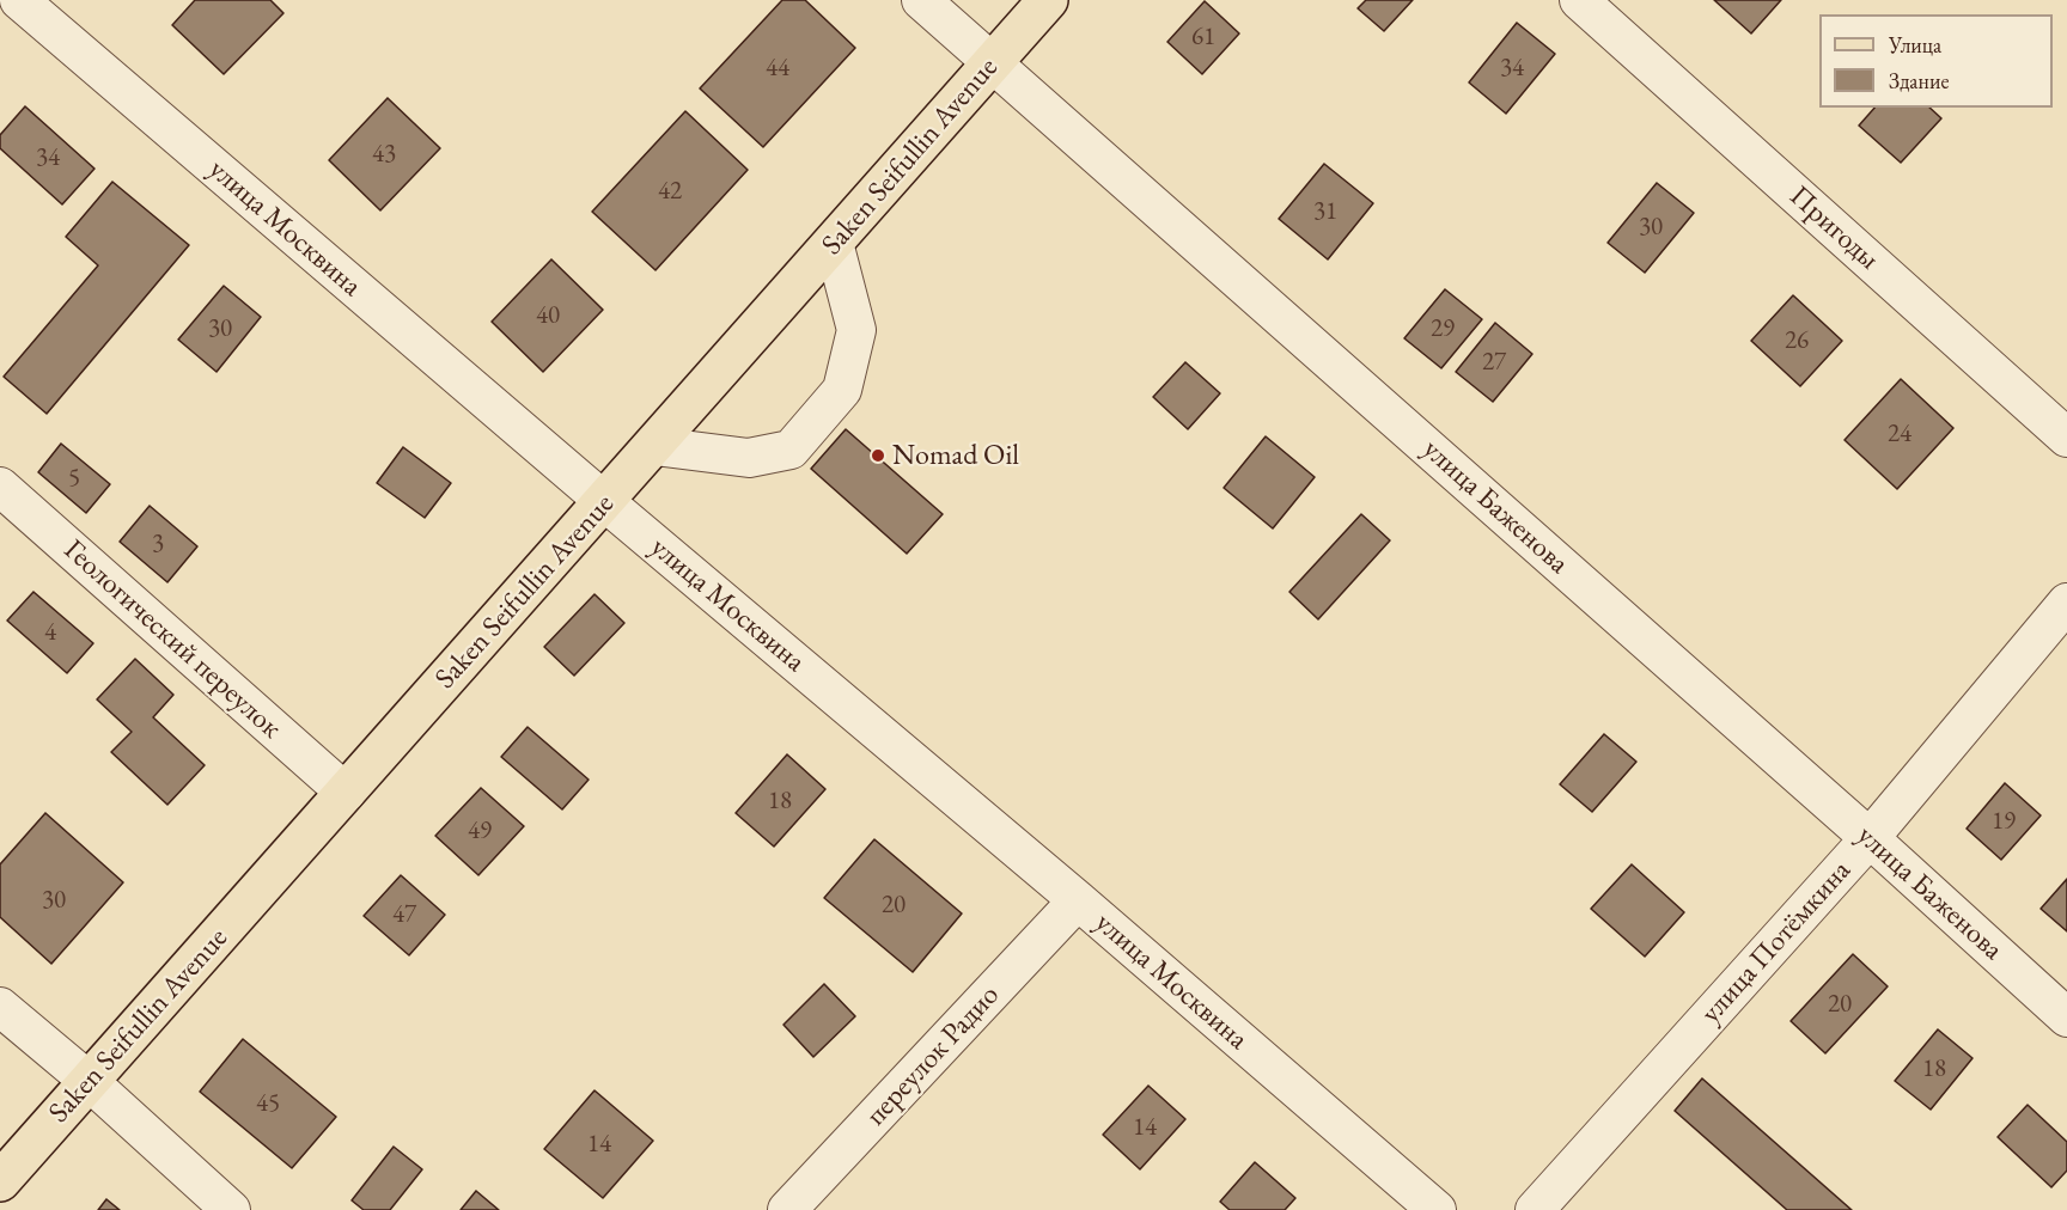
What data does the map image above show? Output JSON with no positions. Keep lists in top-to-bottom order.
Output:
{
  "streets": {
    "main road": ["Saken Seifullin Avenue"],
    "street": [
      "улица Москвина",
      "Пригоды",
      "улица Баженова",
      "Геологический переулок",
      "улица Потёмкина",
      "переулок Радио"
    ]
  },
  "crossings": [
    ["Saken Seifullin Avenue", "улица Москвина"],
    ["Saken Seifullin Avenue", "улица Баженова"],
    ["Saken Seifullin Avenue", "Геологический переулок"],
    ["улица Москвина", "переулок Радио"],
    ["улица Баженова", "улица Потёмкина"]
  ],
  "places": ["Nomad Oil"],
  "house_numbers": [
    "61",
    "44",
    "34",
    "43",
    "34",
    "42",
    "31",
    "30",
    "40",
    "30",
    "29",
    "26",
    "27",
    "24",
    "5",
    "3",
    "4",
    "18",
    "19",
    "49",
    "30",
    "20",
    "47",
    "20",
    "18",
    "45",
    "14",
    "14"
  ],
  "legend": ["Улица", "Здание"]
}
